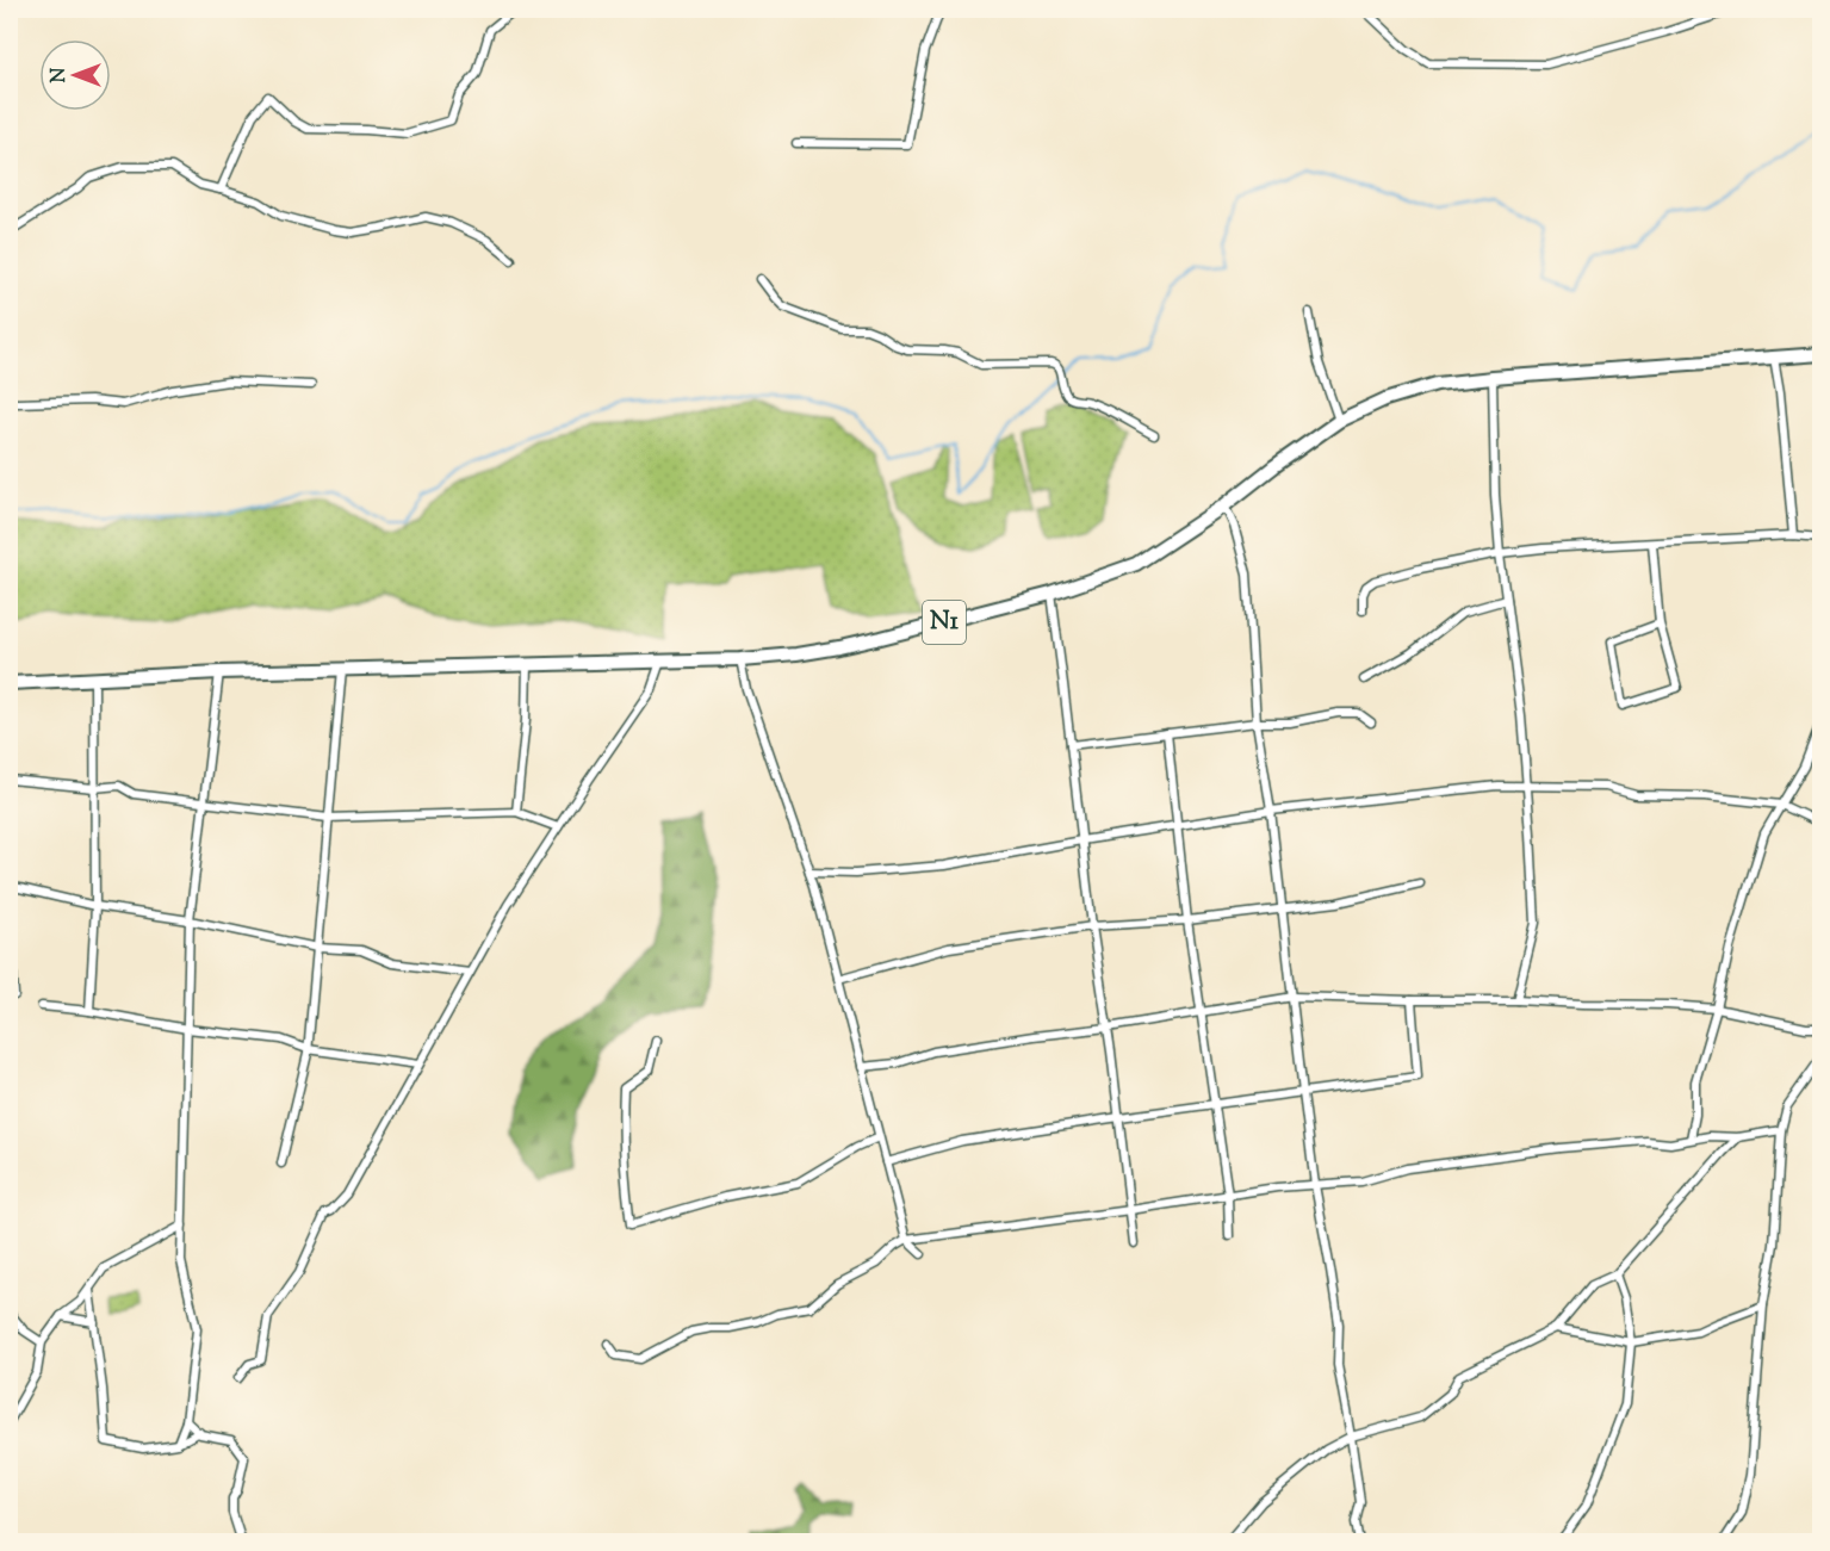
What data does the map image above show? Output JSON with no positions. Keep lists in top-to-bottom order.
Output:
{
  "streets": {
    "highway": ["N1"]
  },
  "north": "left"
}
